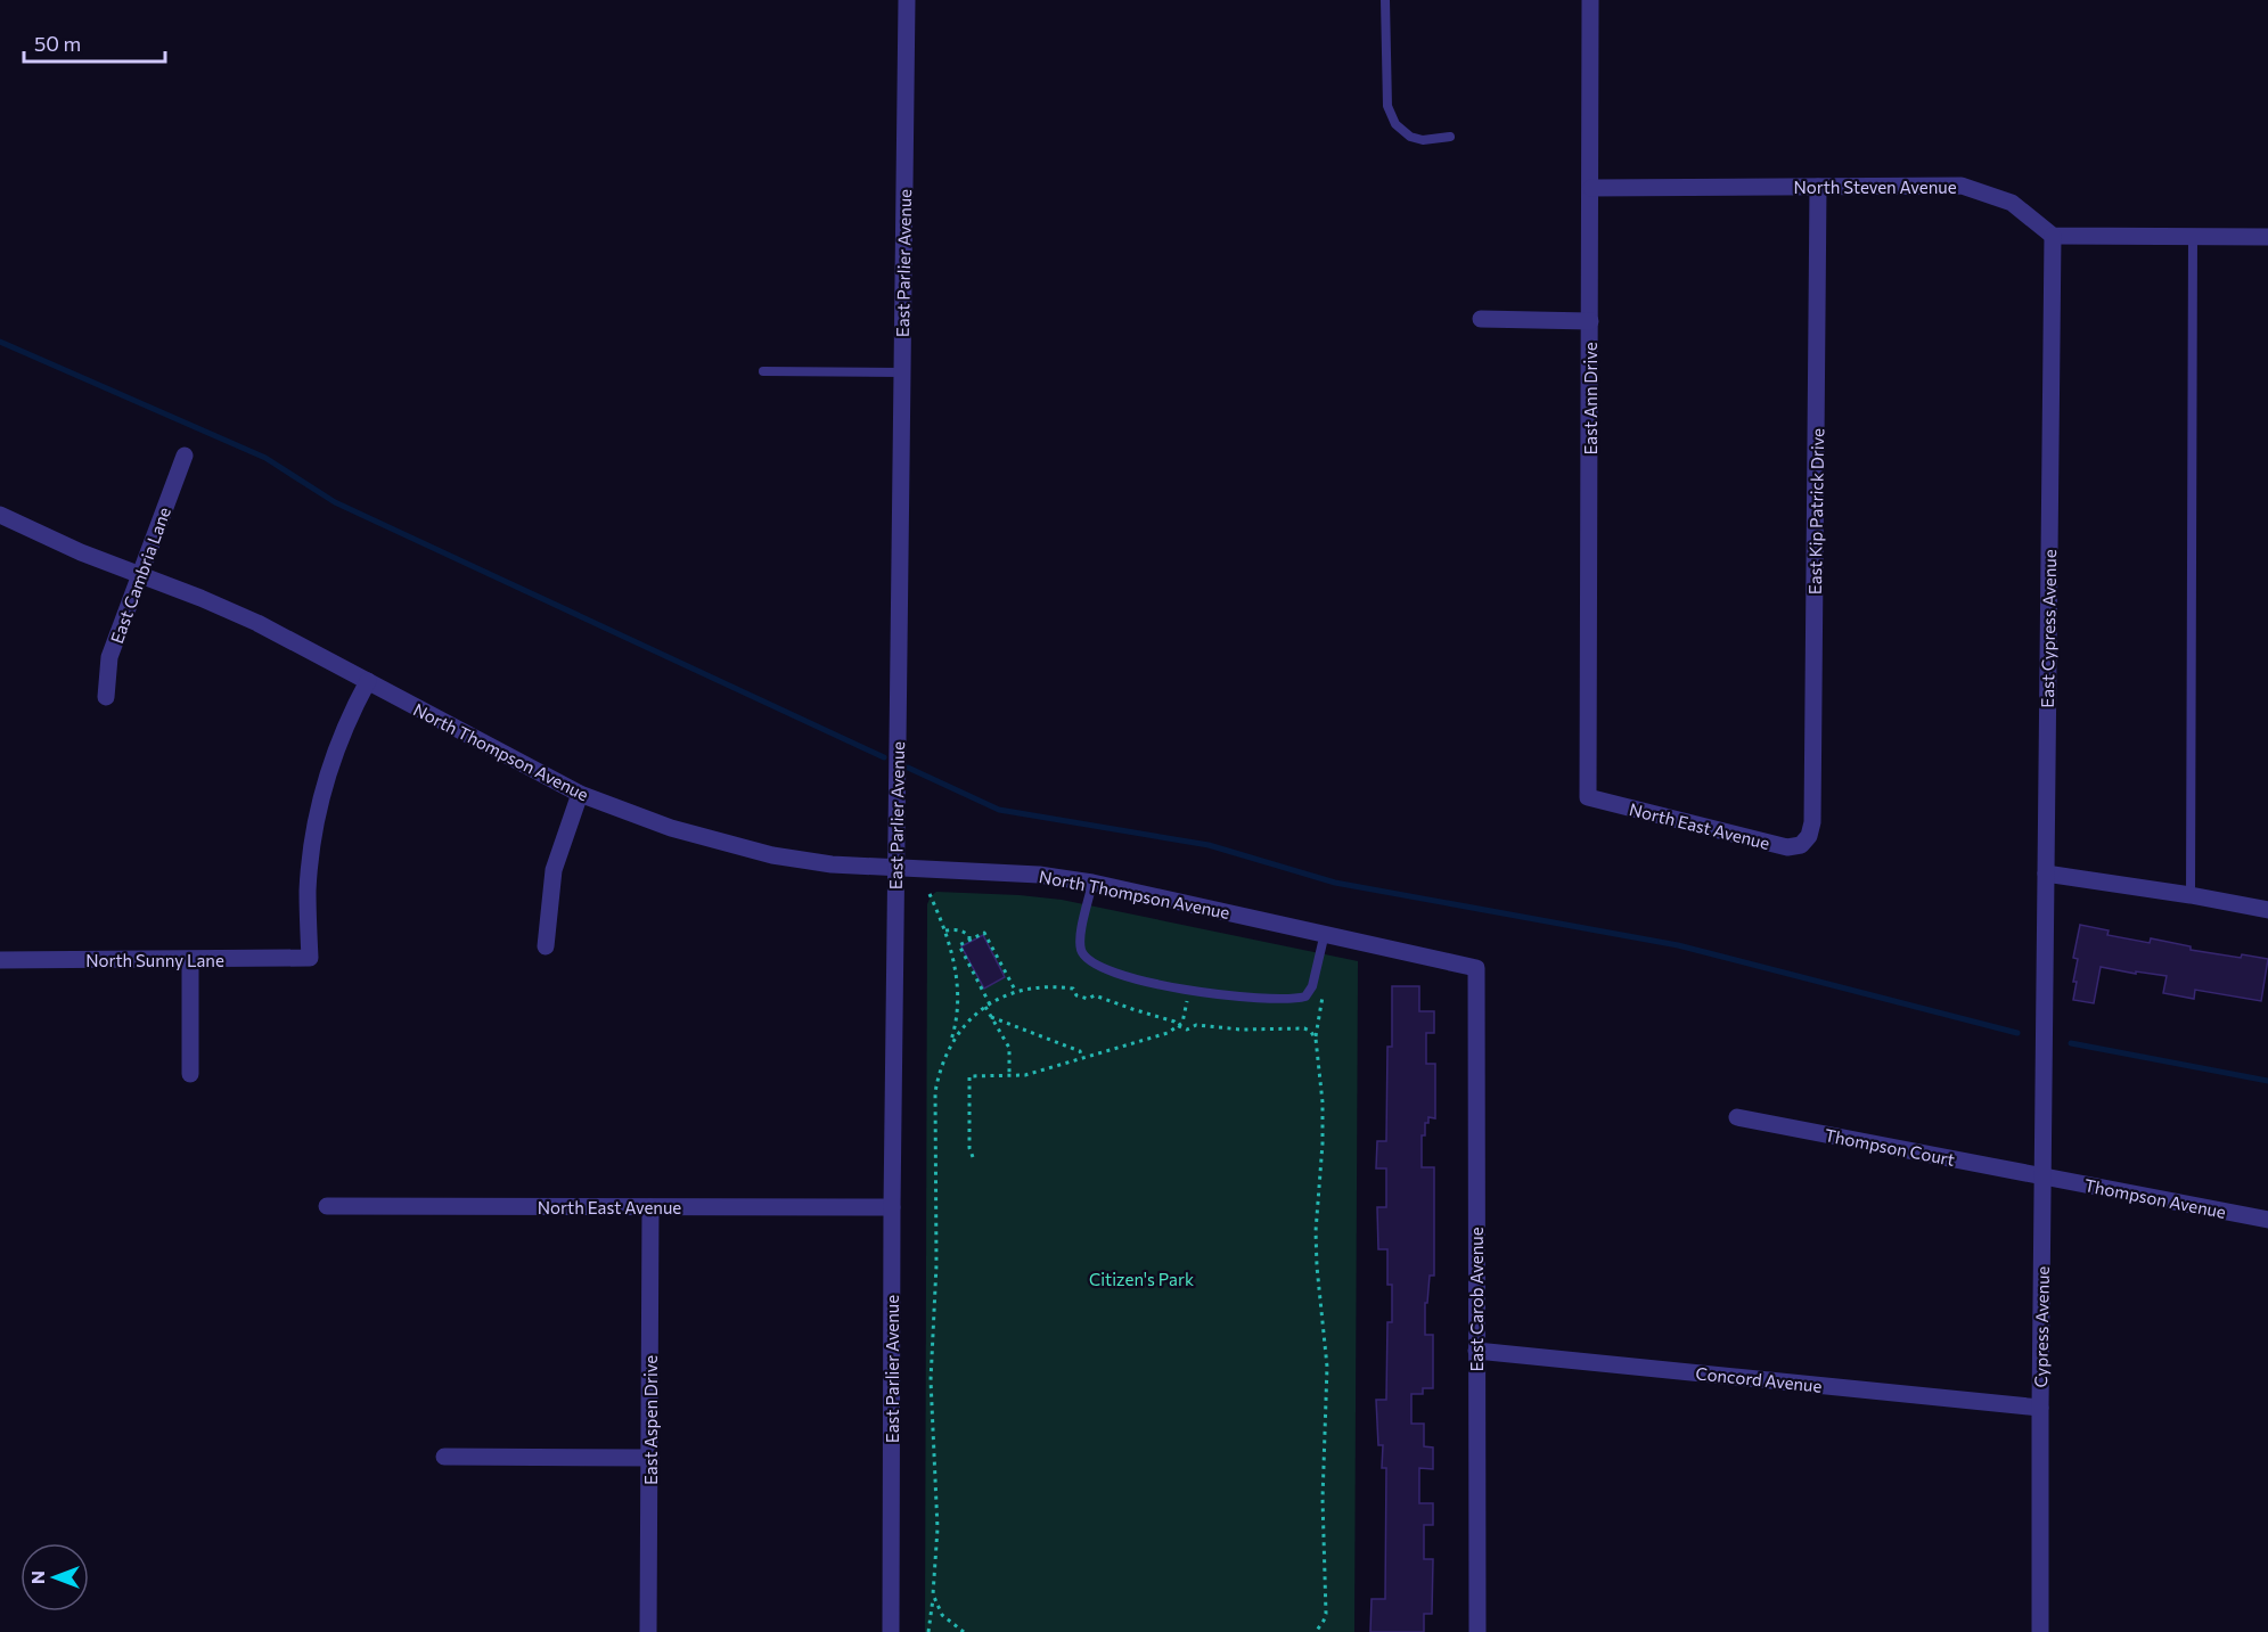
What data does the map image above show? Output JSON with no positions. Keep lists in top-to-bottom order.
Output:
{
  "streets": {
    "street": [
      "North Steven Avenue",
      "East Parlier Avenue",
      "East Ann Drive",
      "East Kip Patrick Drive",
      "East Cambria Lane",
      "East Cypress Avenue",
      "North Thompson Avenue",
      "North East Avenue",
      "North Sunny Lane",
      "Thompson Court",
      "Thompson Avenue",
      "East Carob Avenue",
      "Cypress Avenue",
      "Concord Avenue",
      "East Aspen Drive"
    ]
  },
  "crossings": [
    ["North Steven Avenue", "East Ann Drive"],
    ["North Steven Avenue", "East Kip Patrick Drive"],
    ["North Steven Avenue", "East Cypress Avenue"],
    ["East Parlier Avenue", "North Thompson Avenue"],
    ["East Parlier Avenue", "North East Avenue"],
    ["East Ann Drive", "North East Avenue"],
    ["East Kip Patrick Drive", "North East Avenue"],
    ["East Cambria Lane", "North Thompson Avenue"],
    ["East Cypress Avenue", "Cypress Avenue"],
    ["North Thompson Avenue", "North Sunny Lane"],
    ["North Thompson Avenue", "East Carob Avenue"],
    ["North East Avenue", "East Aspen Drive"],
    ["Thompson Court", "Thompson Avenue"],
    ["Thompson Court", "Cypress Avenue"],
    ["Thompson Avenue", "Cypress Avenue"],
    ["East Carob Avenue", "Concord Avenue"],
    ["Cypress Avenue", "Concord Avenue"]
  ],
  "parks": ["Citizen's Park"],
  "scale_bar": "50 m",
  "north": "left"
}
